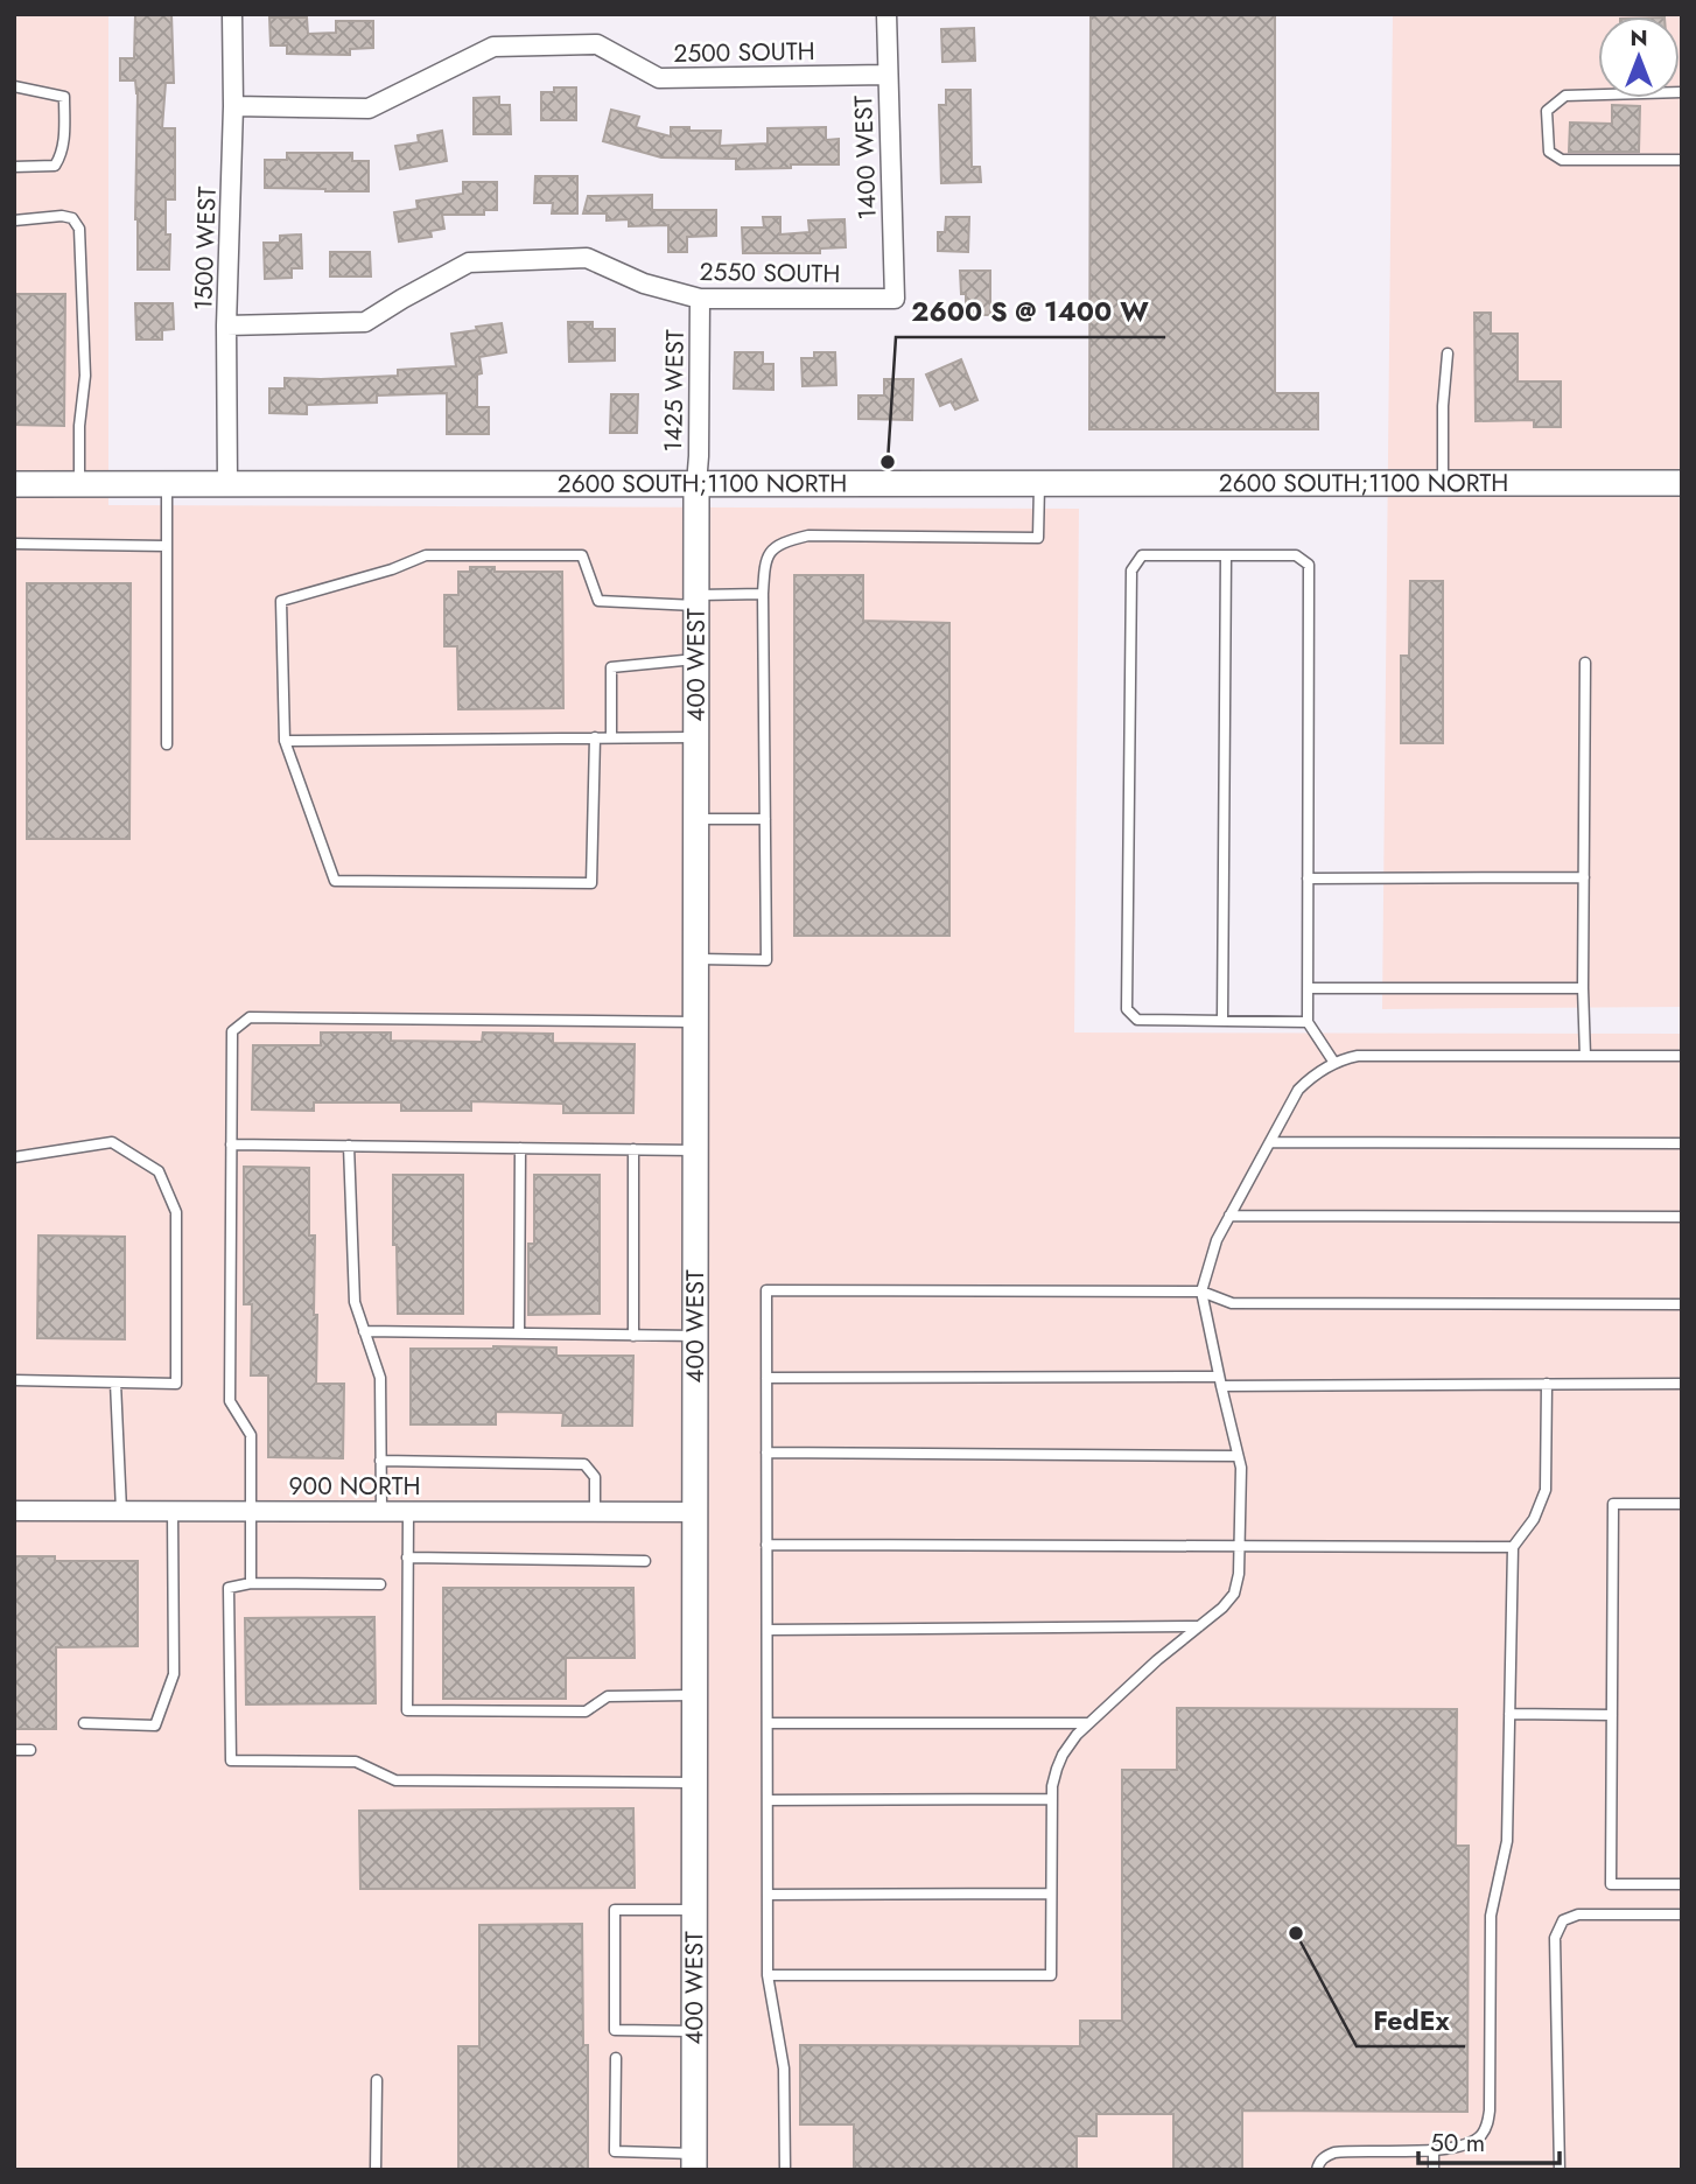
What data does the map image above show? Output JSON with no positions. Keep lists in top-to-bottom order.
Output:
{
  "streets": {
    "street": [
      "2500 SOUTH",
      "1400 WEST",
      "1500 WEST",
      "2550 SOUTH",
      "1425 WEST",
      "2600 SOUTH;1100 NORTH",
      "400 WEST",
      "900 NORTH"
    ]
  },
  "crossings": [
    ["2500 SOUTH", "1400 WEST"],
    ["2500 SOUTH", "1500 WEST"],
    ["1400 WEST", "2550 SOUTH"],
    ["1500 WEST", "2550 SOUTH"],
    ["1500 WEST", "2600 SOUTH;1100 NORTH"],
    ["2550 SOUTH", "1425 WEST"],
    ["1425 WEST", "2600 SOUTH;1100 NORTH"],
    ["1425 WEST", "400 WEST"],
    ["2600 SOUTH;1100 NORTH", "400 WEST"],
    ["400 WEST", "900 NORTH"]
  ],
  "places": ["2600 S @ 1400 W", "FedEx"],
  "scale_bar": "50 m",
  "north": "top"
}
